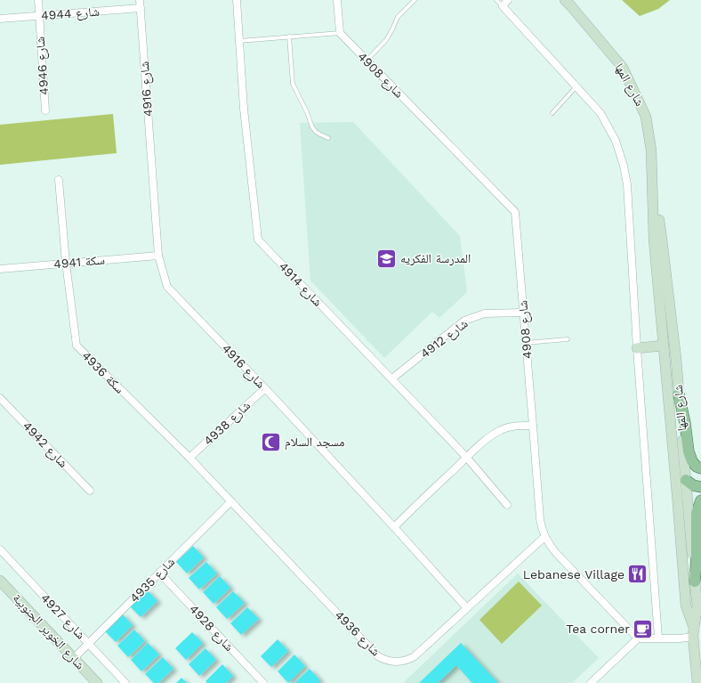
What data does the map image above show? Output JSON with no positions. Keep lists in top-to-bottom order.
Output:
{
  "streets": {
    "street": [
      "4944 شارع",
      "4946 شارع",
      "4908 شارع",
      "شارع المها",
      "4916 شارع",
      "سكة 4941",
      "4914 شارع",
      "4912 شارع",
      "سكة 4936",
      "شارع 4938",
      "4942 شارع",
      "4935 شارع",
      "شارع 4927",
      "4928 شارع",
      "شارع الخوير الجنوبية",
      "4936 شارع"
    ]
  },
  "crossings": [
    ["4944 شارع", "4946 شارع"],
    ["4944 شارع", "4916 شارع"],
    ["4908 شارع", "4912 شارع"],
    ["4908 شارع", "4936 شارع"],
    ["4916 شارع", "سكة 4941"],
    ["4916 شارع", "شارع 4938"],
    ["4916 شارع", "4936 شارع"],
    ["سكة 4941", "سكة 4936"],
    ["4914 شارع", "4912 شارع"],
    ["سكة 4936", "شارع 4938"],
    ["سكة 4936", "4935 شارع"],
    ["سكة 4936", "4936 شارع"],
    ["4935 شارع", "شارع 4927"],
    ["4935 شارع", "4928 شارع"],
    ["4935 شارع", "شارع الخوير الجنوبية"],
    ["4935 شارع", "4936 شارع"]
  ],
  "places": {
    "school or university": ["المدرسة الفكريه"],
    "mosque": ["مسجد السلام"],
    "restaurant": ["Lebanese Village"],
    "cafe": ["Tea corner"]
  }
}
